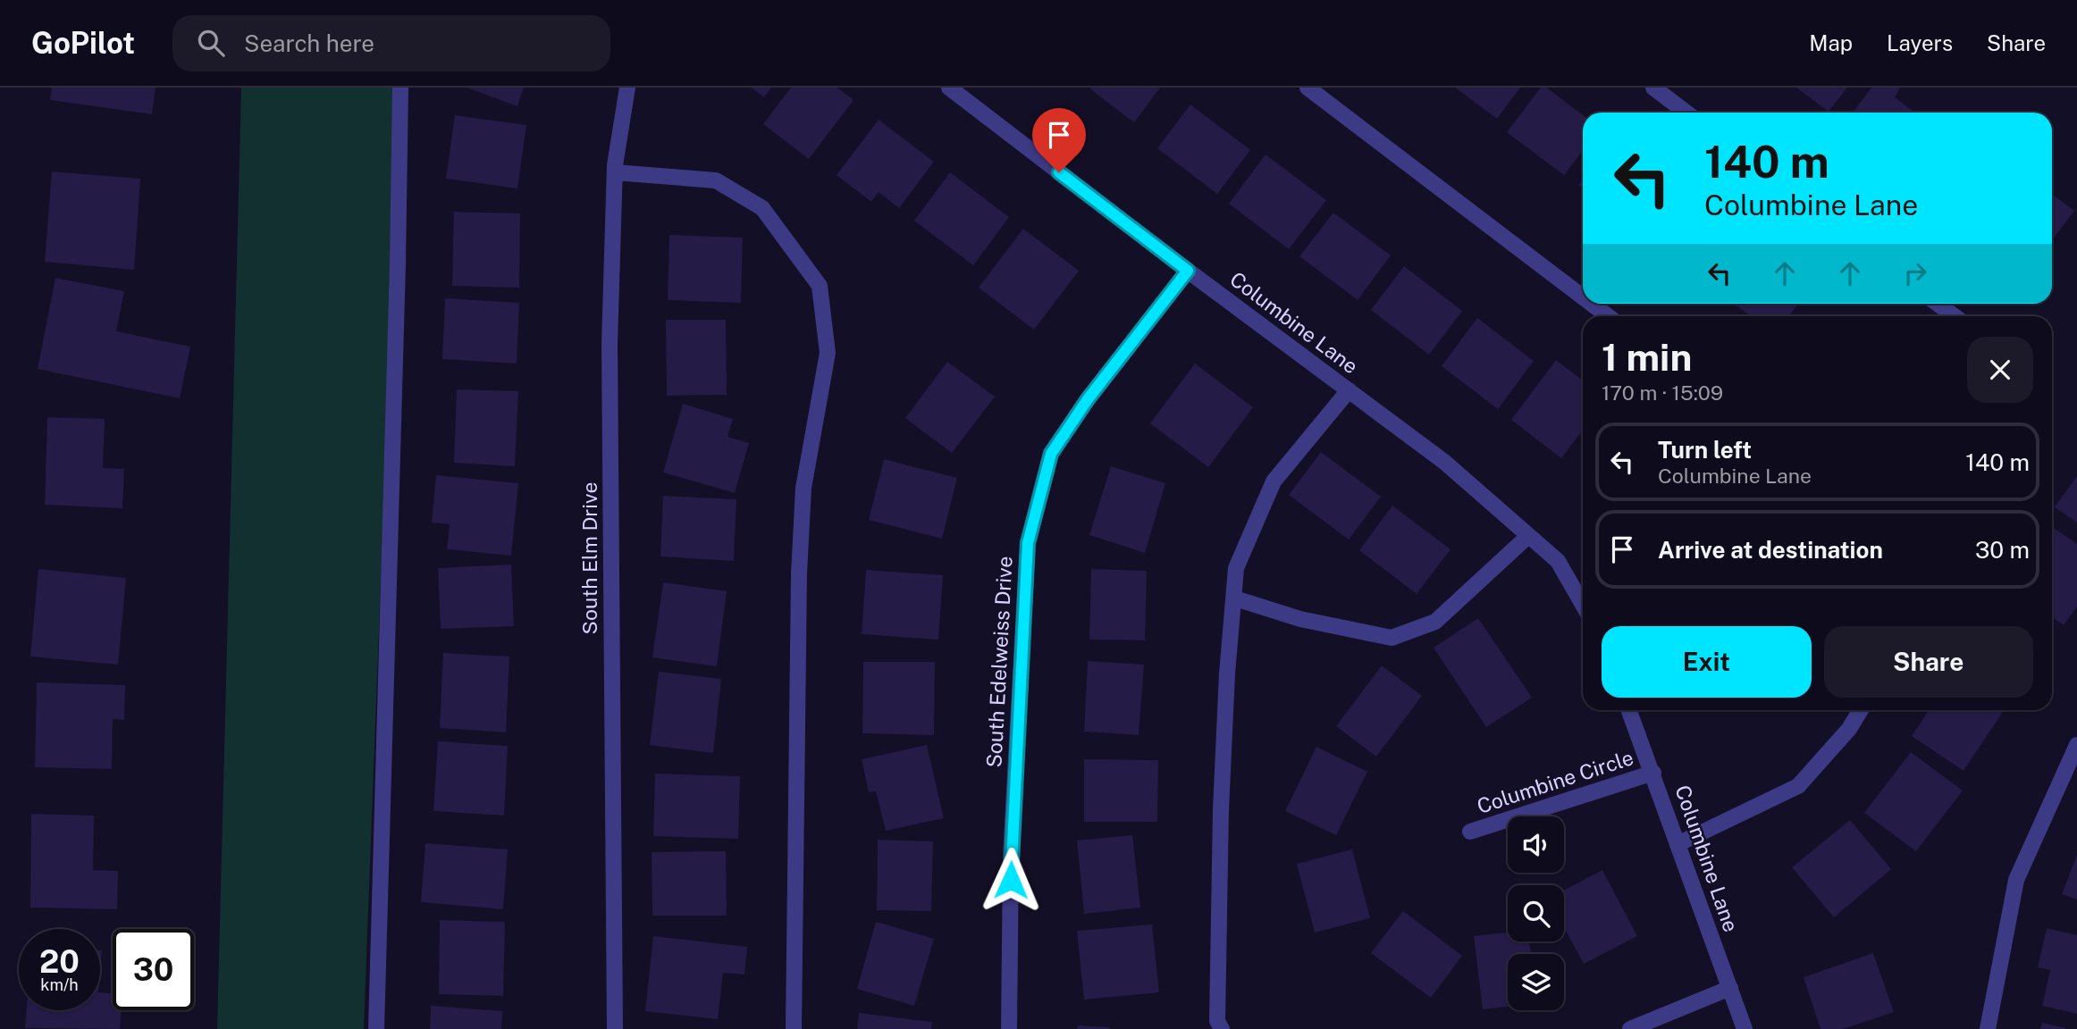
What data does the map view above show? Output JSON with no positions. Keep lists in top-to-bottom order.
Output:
{
  "streets": {
    "street": [
      "Columbine Lane",
      "South Elm Drive",
      "South Edelweiss Drive",
      "Columbine Circle"
    ]
  },
  "crossings": [
    ["Columbine Lane", "South Edelweiss Drive"],
    ["Columbine Lane", "Columbine Circle"]
  ],
  "page": {
    "header": "GoPilot",
    "search": "Search here",
    "nav": ["Map", "Layers", "Share"],
    "turn": ["140 m", "Columbine Lane"],
    "heading": ["1 min", "170 m · 15:09"],
    "list": [
      {
        "name": "Turn left",
        "note": "Columbine Lane",
        "value": "140 m"
      },
      {
        "name": "Arrive at destination",
        "value": "30 m"
      }
    ],
    "buttons": ["Exit", "Share"],
    "speed": "20 km/h",
    "limit": "30"
  }
}
